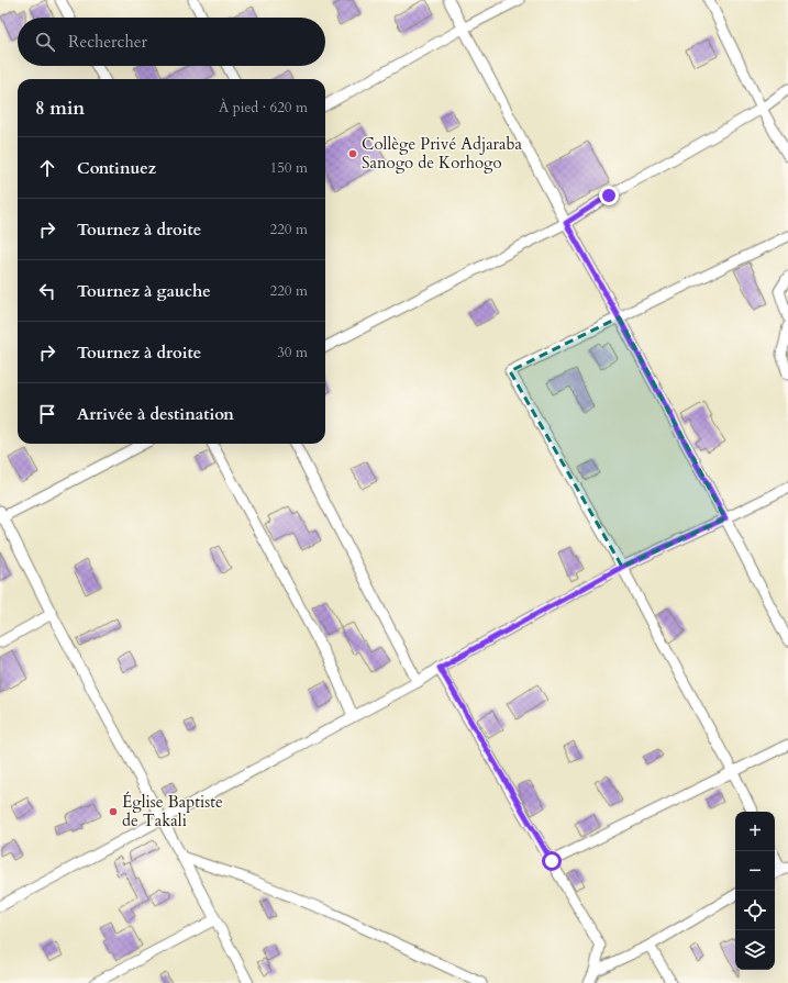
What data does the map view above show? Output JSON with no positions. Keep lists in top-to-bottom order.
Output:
{
  "places": ["Collège Privé Adjaraba Sanogo de Korhogo", "Église Baptiste de Takali"],
  "page": {
    "search": "Rechercher",
    "heading": ["8 min", "À pied · 620 m"],
    "list": [
      ["Continuez", "150 m"],
      ["Tournez à droite", "220 m"],
      ["Tournez à gauche", "220 m"],
      ["Tournez à droite", "30 m"],
      "Arrivée à destination"
    ],
    "map_buttons": ["+", "−"]
  }
}
